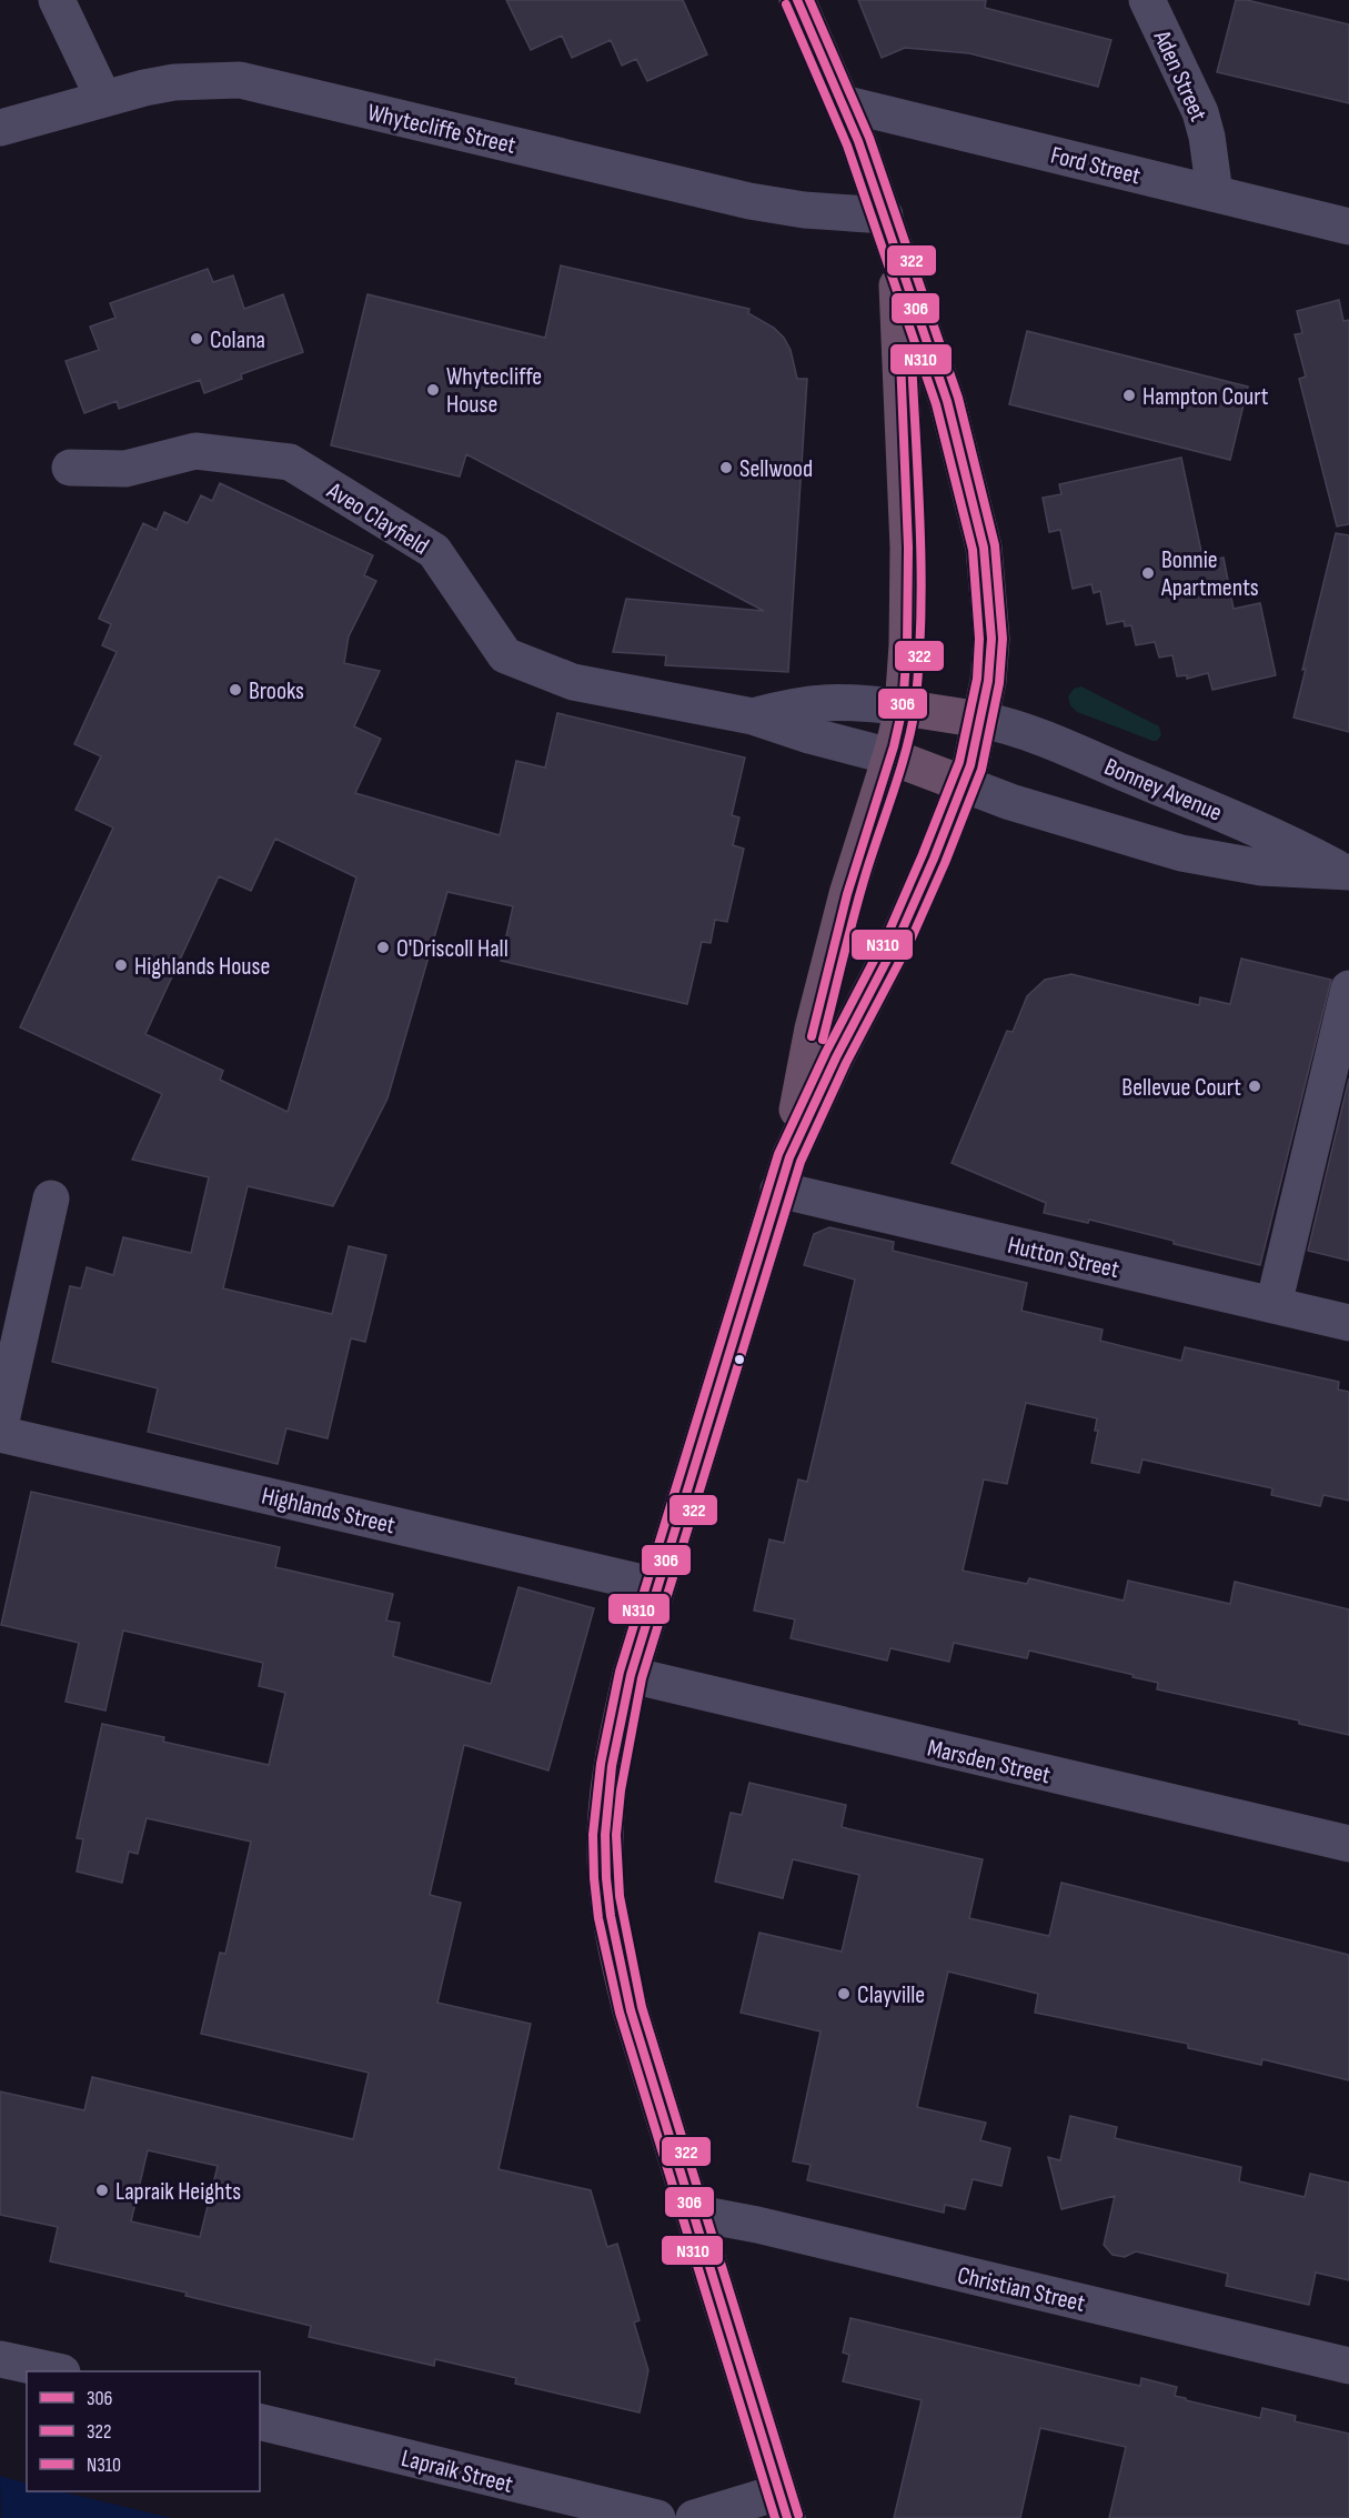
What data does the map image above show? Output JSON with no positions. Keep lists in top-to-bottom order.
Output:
{
  "streets": {
    "street": [
      "Aden Street",
      "Whytecliffe Street",
      "Ford Street",
      "Aveo Clayfield",
      "Bonney Avenue",
      "Hutton Street",
      "Highlands Street",
      "Marsden Street",
      "Christian Street",
      "Lapraik Street"
    ]
  },
  "crossings": [
    ["Aden Street", "Ford Street"]
  ],
  "places": [
    "Colana",
    "Whytecliffe House",
    "Hampton Court",
    "Sellwood",
    "Bonnie Apartments",
    "Brooks",
    "O'Driscoll Hall",
    "Highlands House",
    "Bellevue Court",
    "Clayville",
    "Lapraik Heights"
  ],
  "lines": ["transit line 306", "transit line 322", "transit line N310"],
  "legend": ["306", "322", "N310"]
}
